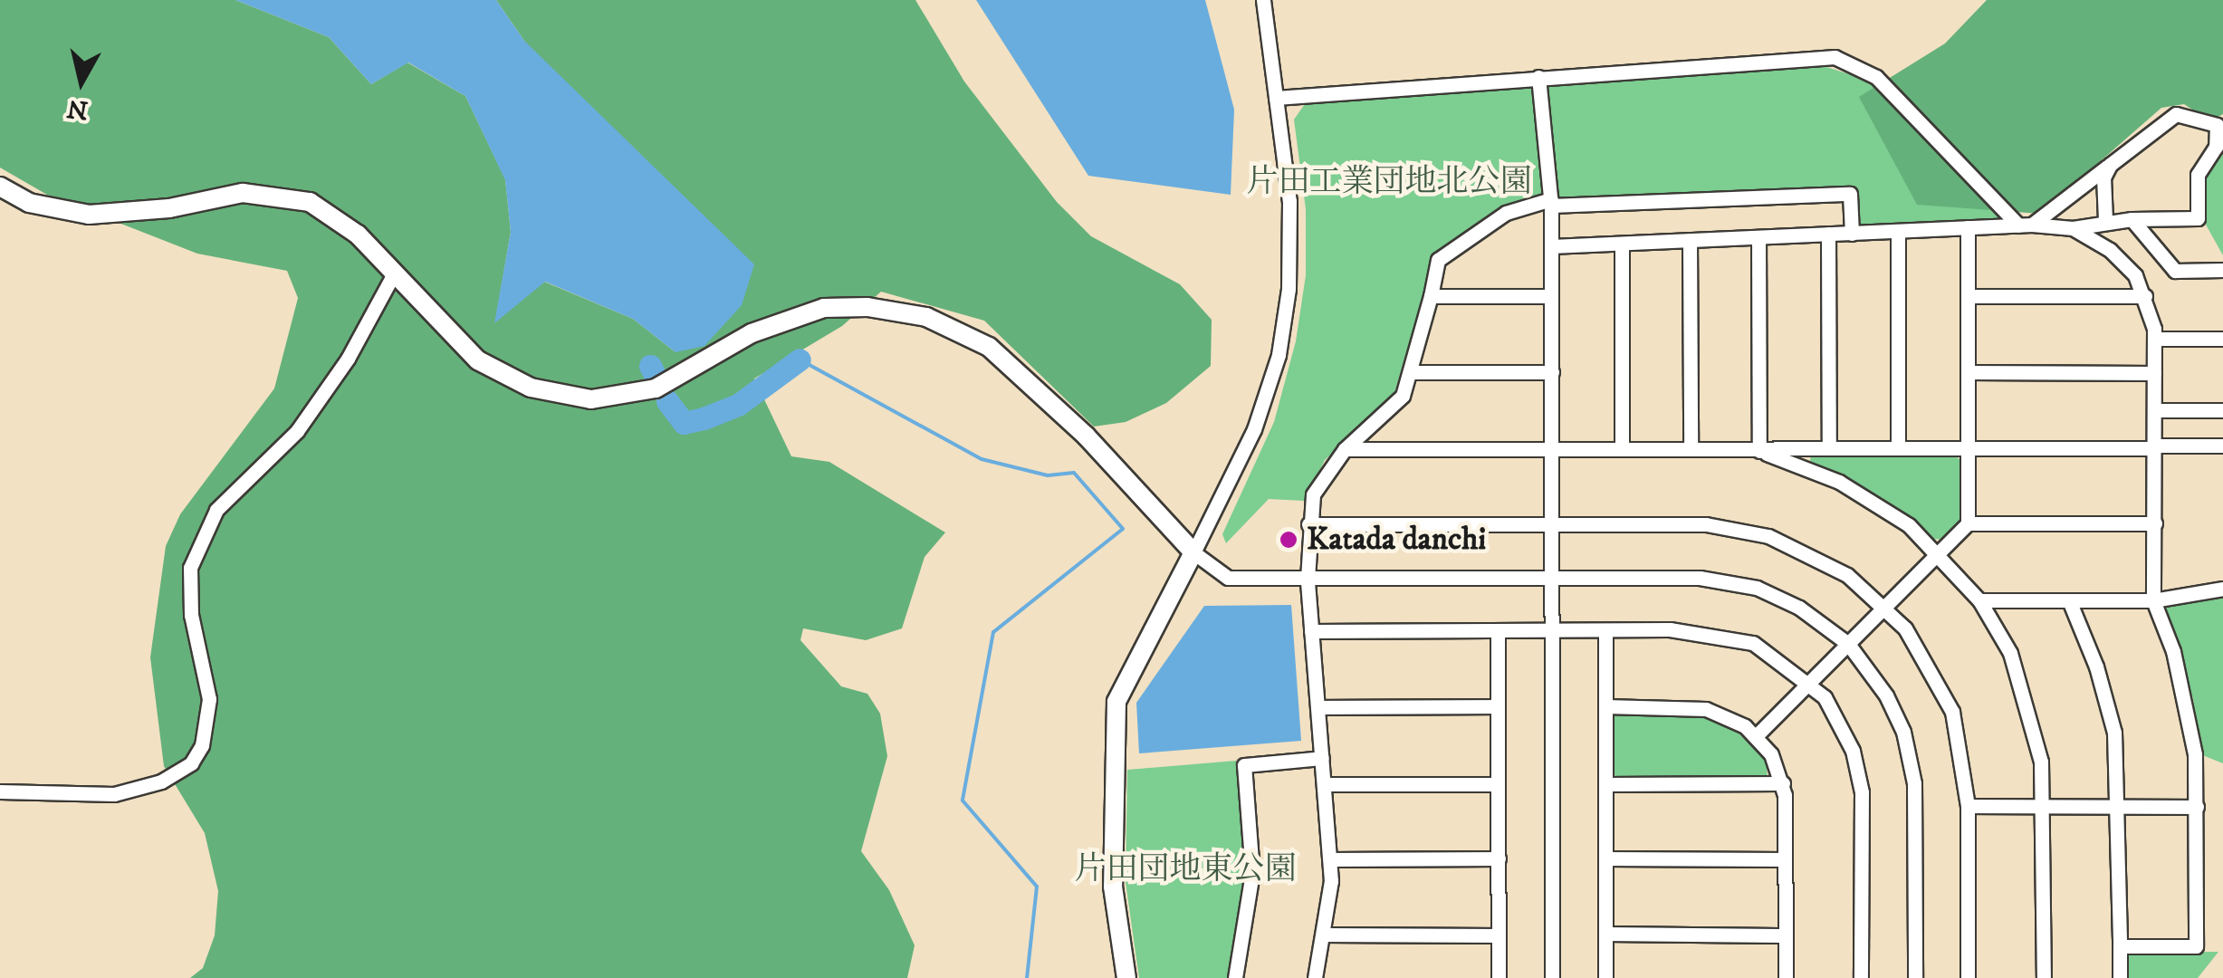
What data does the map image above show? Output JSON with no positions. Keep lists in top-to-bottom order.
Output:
{
  "parks": ["片田工業団地北公園", "片田団地東公園"],
  "places": ["Katada danchi"],
  "north": "bottom"
}
